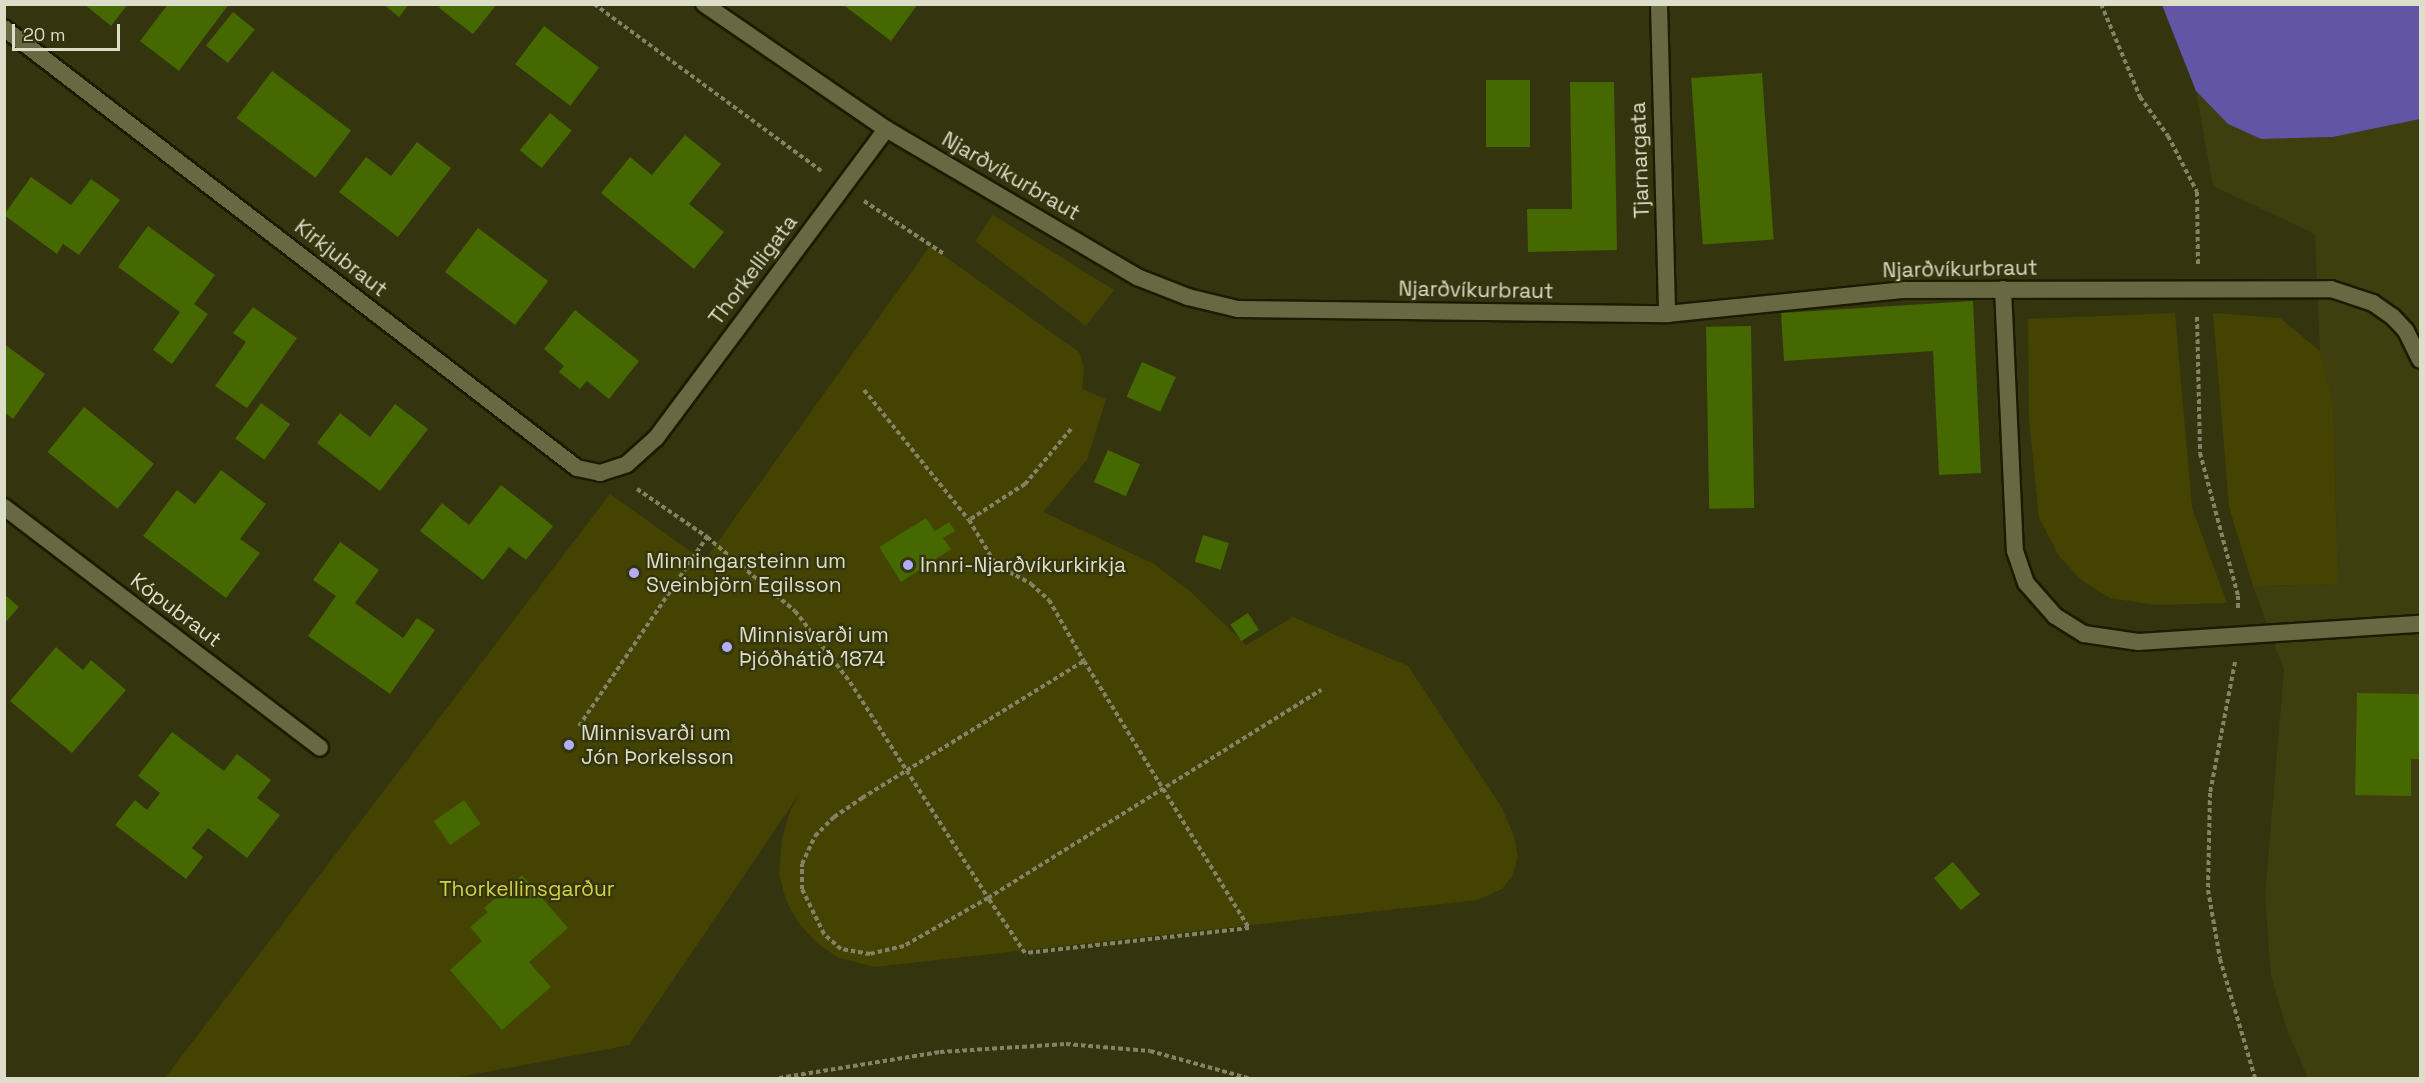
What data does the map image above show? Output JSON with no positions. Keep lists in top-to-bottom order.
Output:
{
  "streets": {
    "street": [
      "Tjarnargata",
      "Njarðvíkurbraut",
      "Kirkjubraut",
      "Thorkelligata",
      "Kópubraut"
    ]
  },
  "crossings": [
    ["Tjarnargata", "Njarðvíkurbraut"],
    ["Njarðvíkurbraut", "Thorkelligata"],
    ["Kirkjubraut", "Thorkelligata"]
  ],
  "parks": ["Thorkellinsgarður"],
  "places": [
    "Innri-Njarðvíkurkirkja",
    "Minningarsteinn um Sveinbjörn Egilsson",
    "Minnisvarði um Þjóðhátið 1874",
    "Minnisvarði um Jón Þorkelsson"
  ],
  "scale_bar": "20 m"
}
